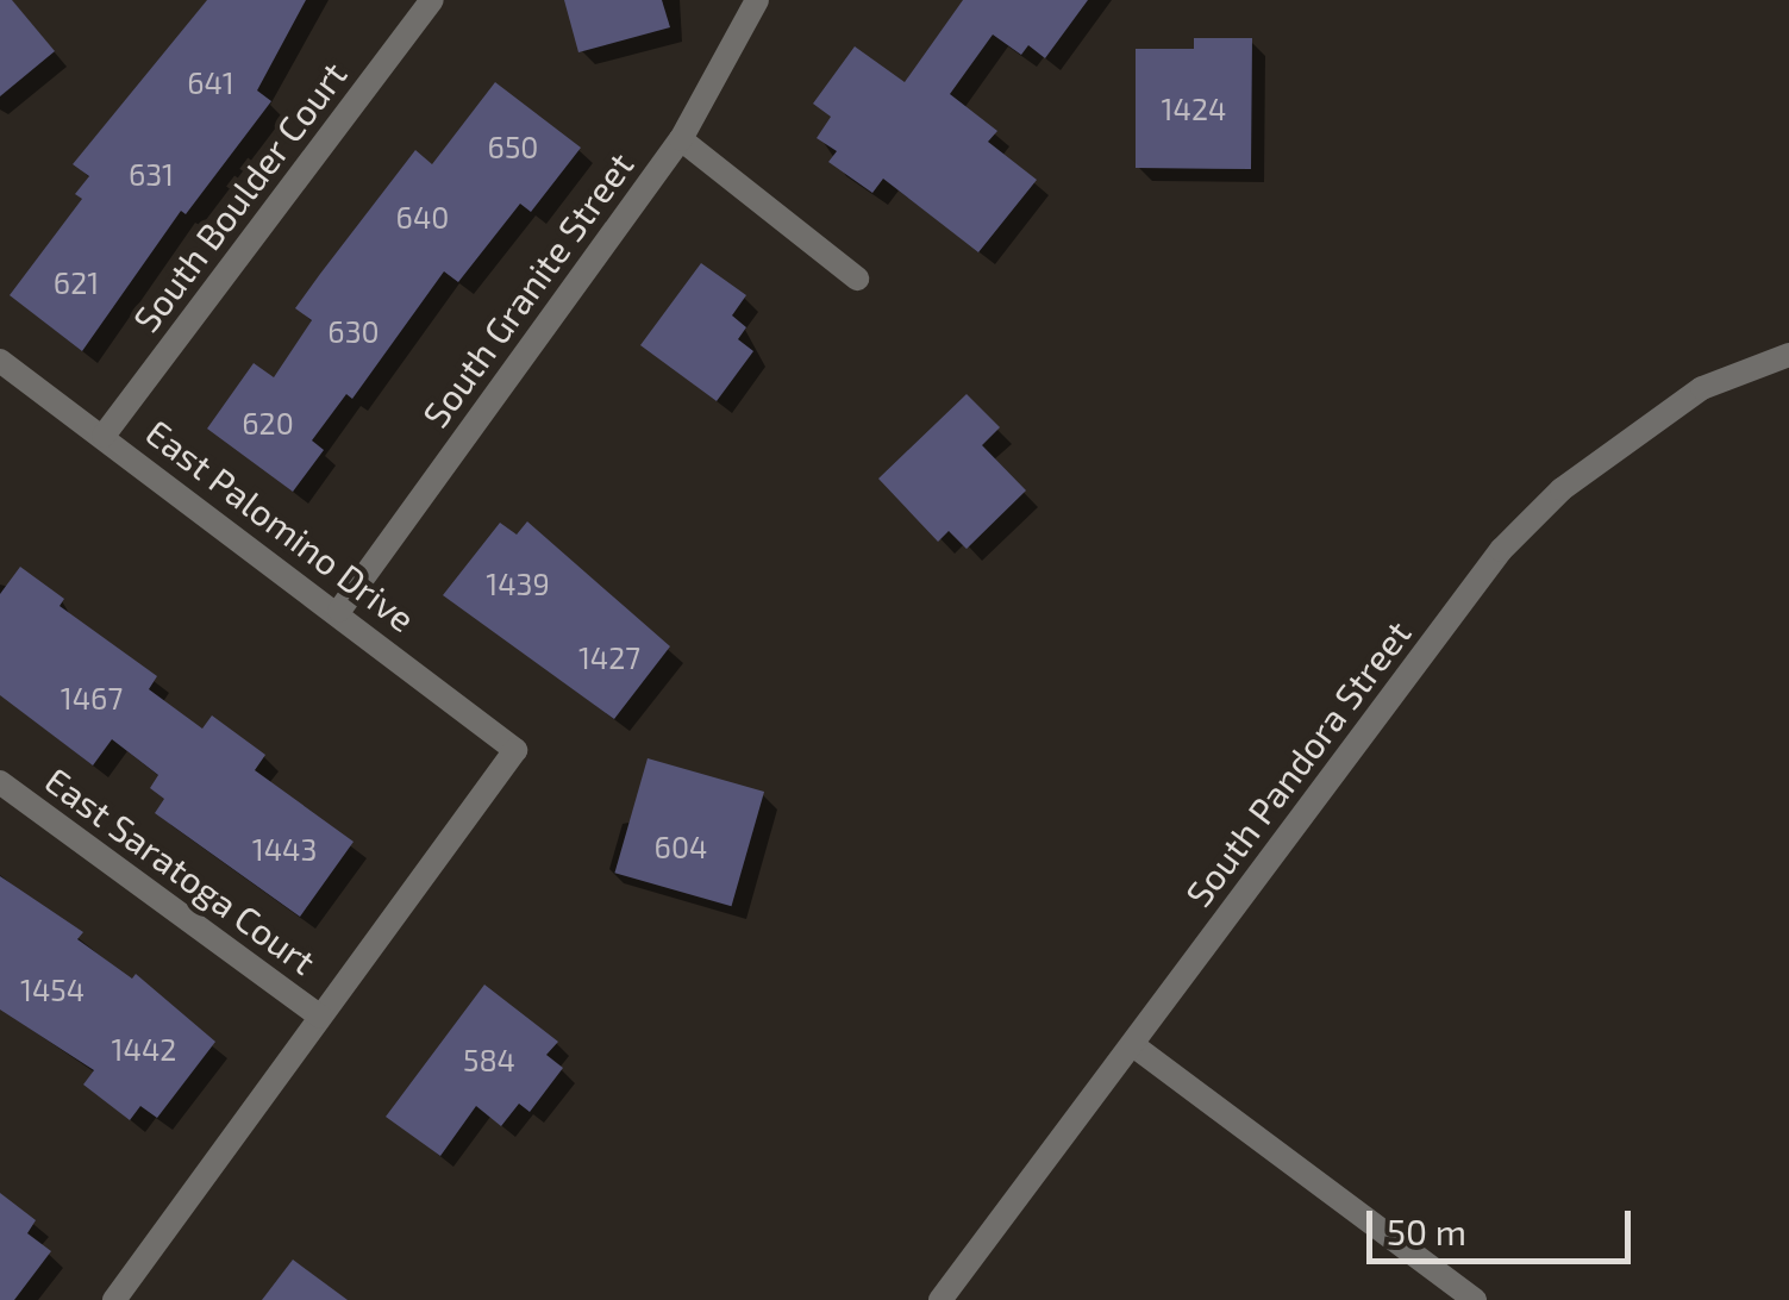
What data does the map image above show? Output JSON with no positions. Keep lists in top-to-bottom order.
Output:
{
  "streets": {
    "street": [
      "South Boulder Court",
      "South Granite Street",
      "East Palomino Drive",
      "South Pandora Street",
      "East Saratoga Court"
    ]
  },
  "crossings": [
    ["South Boulder Court", "East Palomino Drive"],
    ["South Granite Street", "East Palomino Drive"],
    ["East Palomino Drive", "East Saratoga Court"]
  ],
  "house_numbers": [
    "641",
    "1424",
    "650",
    "631",
    "640",
    "621",
    "630",
    "620",
    "1439",
    "1427",
    "1467",
    "604",
    "1443",
    "1454",
    "1442",
    "584"
  ],
  "scale_bar": "50 m"
}
